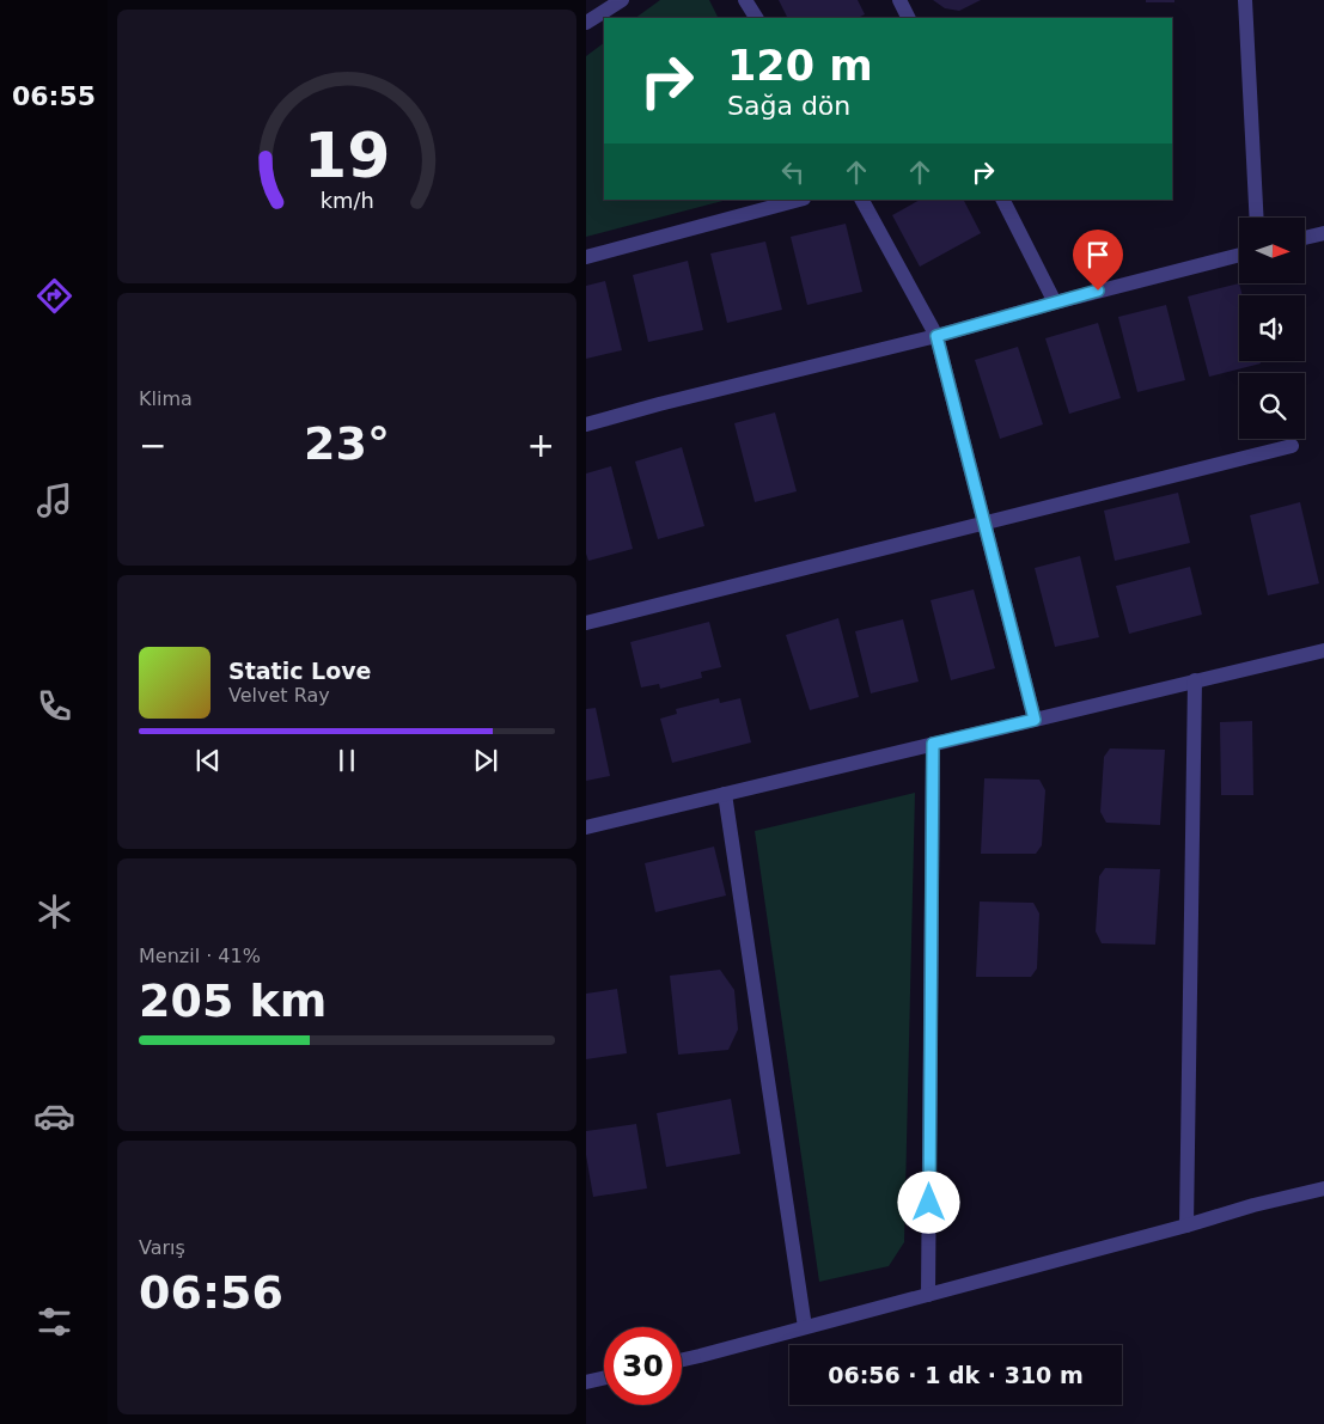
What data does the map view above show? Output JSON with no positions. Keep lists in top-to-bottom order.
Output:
{
  "north": "right",
  "page": {
    "tabs": "06:55",
    "turn": ["120 m", "Sağa dön"],
    "tile": [
      "Klima",
      ["Menzil · 41%", "205 km"],
      ["Varış", "06:56"]
    ],
    "heat": ["−", "23°", "+"],
    "song": ["Static Love", "Velvet Ray"],
    "limit": "30",
    "trip": "06:56 · 1 dk · 310 m",
    "gauge": ["19", "km/h"]
  }
}
